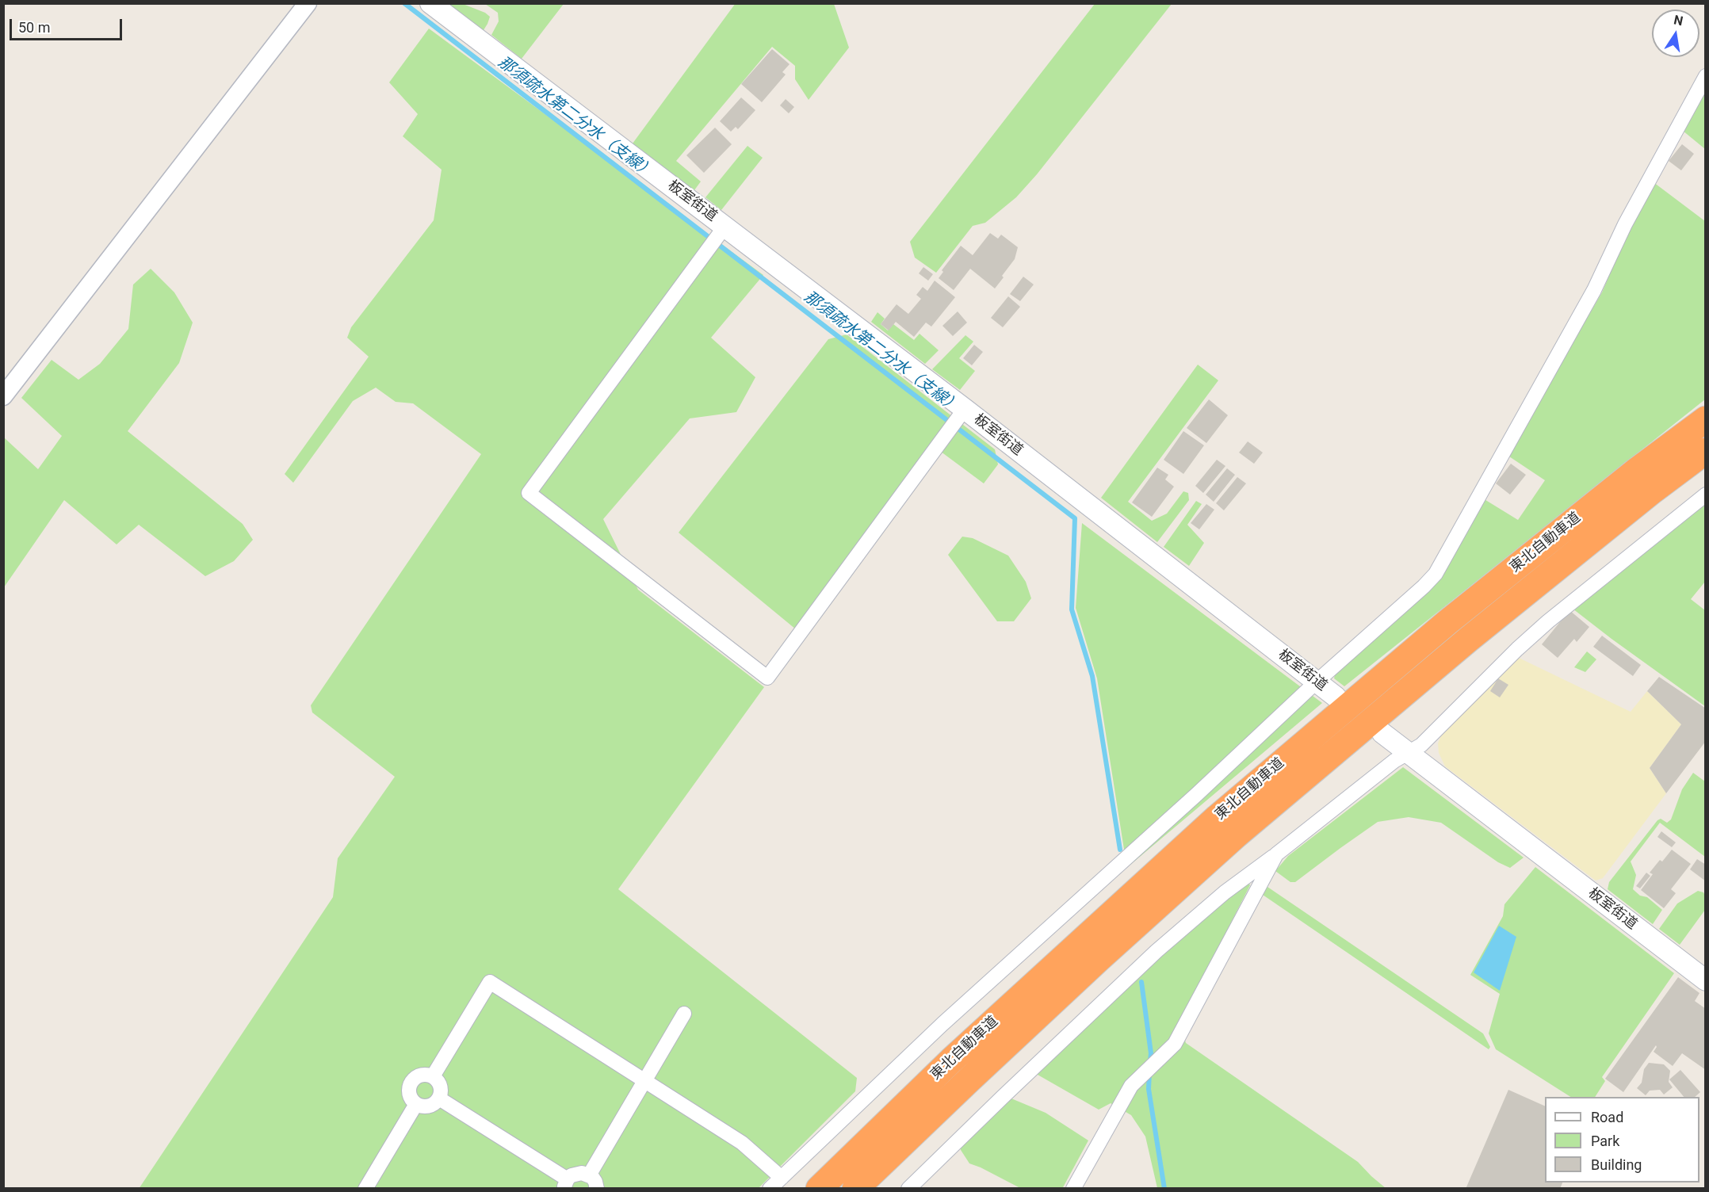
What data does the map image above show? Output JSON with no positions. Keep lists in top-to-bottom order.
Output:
{
  "streets": {
    "highway": ["東北自動車道"],
    "main road": ["板室街道"]
  },
  "water": ["那須疏水第二分水（支線）"],
  "legend": ["Road", "Park", "Building"],
  "scale_bar": "50 m",
  "north": "top"
}
